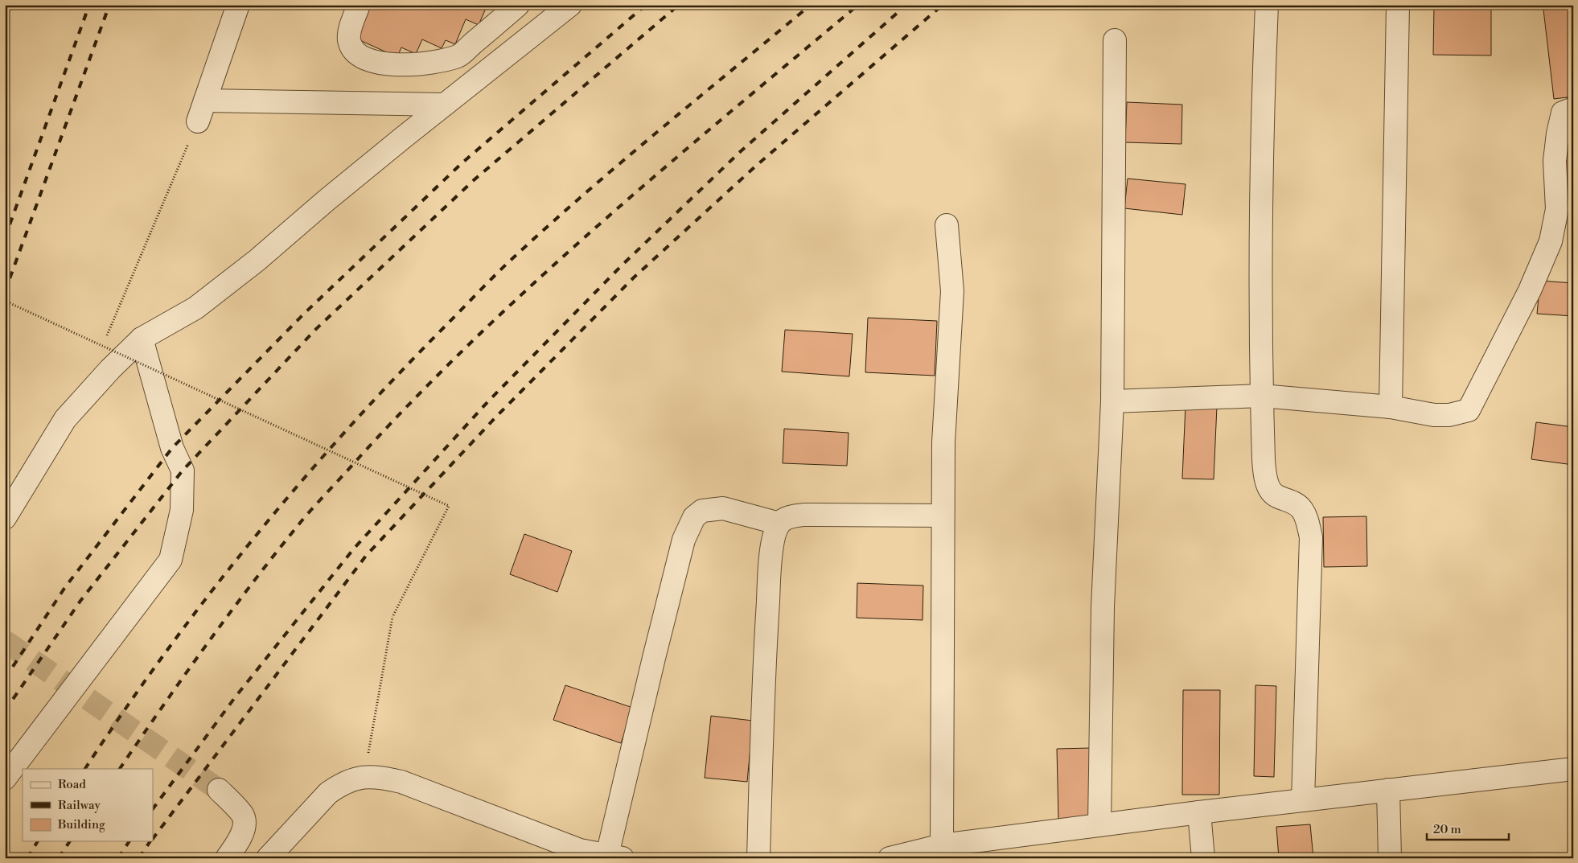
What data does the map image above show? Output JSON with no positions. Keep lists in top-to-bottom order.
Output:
{
  "legend": ["Road", "Railway", "Building"],
  "scale_bar": "20 m"
}
